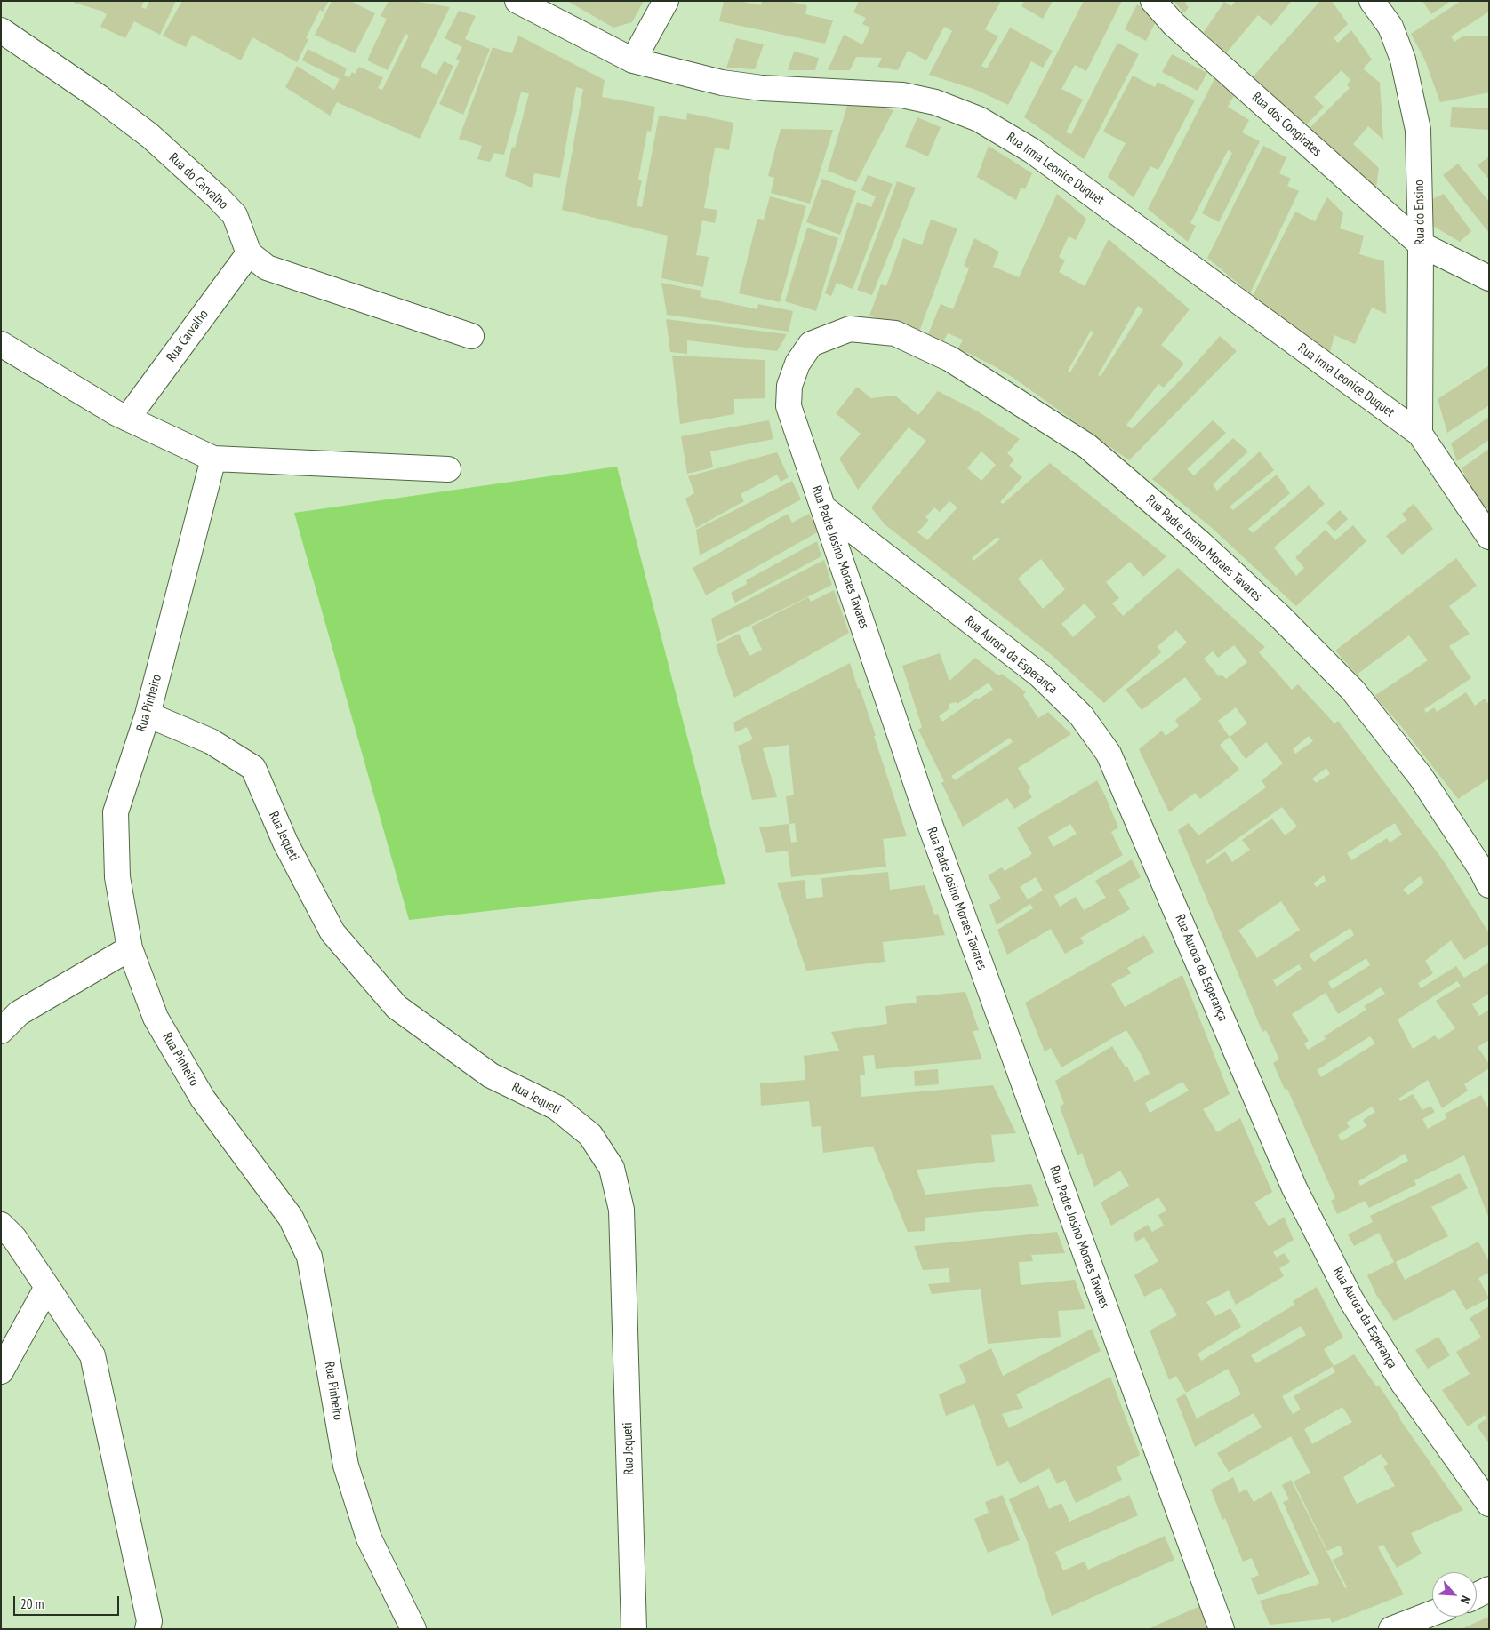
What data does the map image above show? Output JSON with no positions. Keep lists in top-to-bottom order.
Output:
{
  "streets": {
    "street": [
      "Rua dos Congirates",
      "Rua Irma Leonice Duquet",
      "Rua do Carvalho",
      "Rua do Ensino",
      "Rua Carvalho",
      "Rua Padre Josino Moraes Tavares",
      "Rua Aurora da Esperança",
      "Rua Pinheiro",
      "Rua Jequeti"
    ]
  },
  "crossings": [
    ["Rua dos Congirates", "Rua do Ensino"],
    ["Rua Irma Leonice Duquet", "Rua do Ensino"],
    ["Rua do Carvalho", "Rua Carvalho"],
    ["Rua Padre Josino Moraes Tavares", "Rua Aurora da Esperança"],
    ["Rua Pinheiro", "Rua Jequeti"]
  ],
  "scale_bar": "20 m",
  "north": "bottom right"
}
